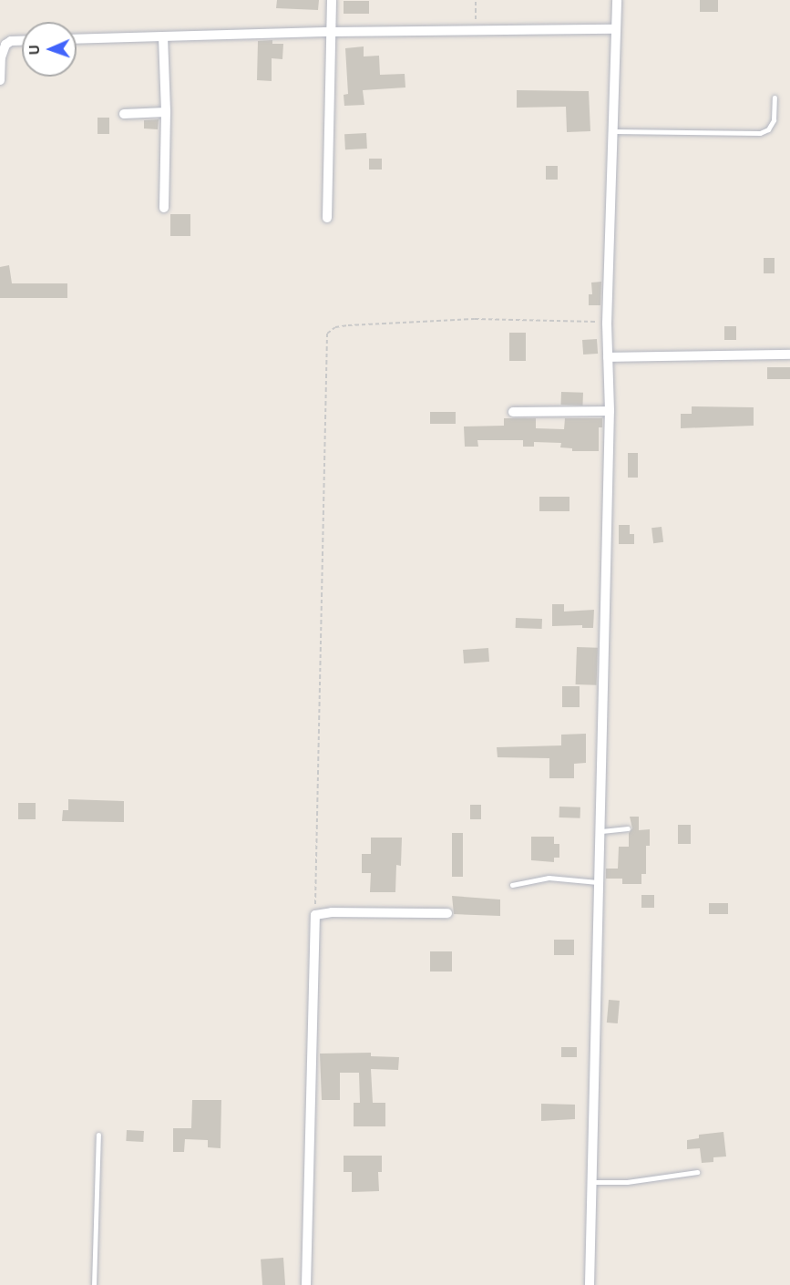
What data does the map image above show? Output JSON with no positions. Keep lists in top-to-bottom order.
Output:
{
  "north": "left"
}
